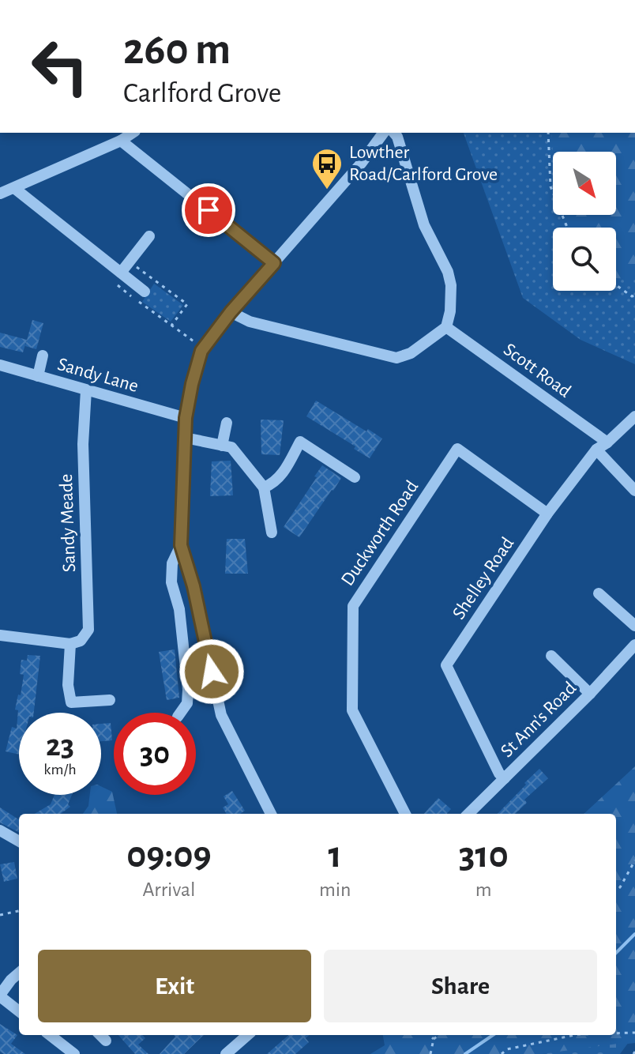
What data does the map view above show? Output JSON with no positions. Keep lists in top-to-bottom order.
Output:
{
  "streets": {
    "street": [
      "Scott Road",
      "Sandy Lane",
      "Sandy Meade",
      "Duckworth Road",
      "Shelley Road",
      "St Ann's Road"
    ]
  },
  "crossings": [
    ["Scott Road", "Shelley Road"],
    ["Sandy Lane", "Sandy Meade"],
    ["Duckworth Road", "Shelley Road"],
    ["Shelley Road", "St Ann's Road"]
  ],
  "places": {
    "bus stop": ["Lowther Road/Carlford Grove"]
  },
  "north": "bottom right",
  "page": {
    "turn": ["260 m", "Carlford Grove"],
    "speed": "23 km/h",
    "limit": "30",
    "eta": [
      "09:09",
      "Arrival",
      "1",
      "min",
      "310",
      "m"
    ],
    "buttons": ["Exit", "Share"]
  }
}
